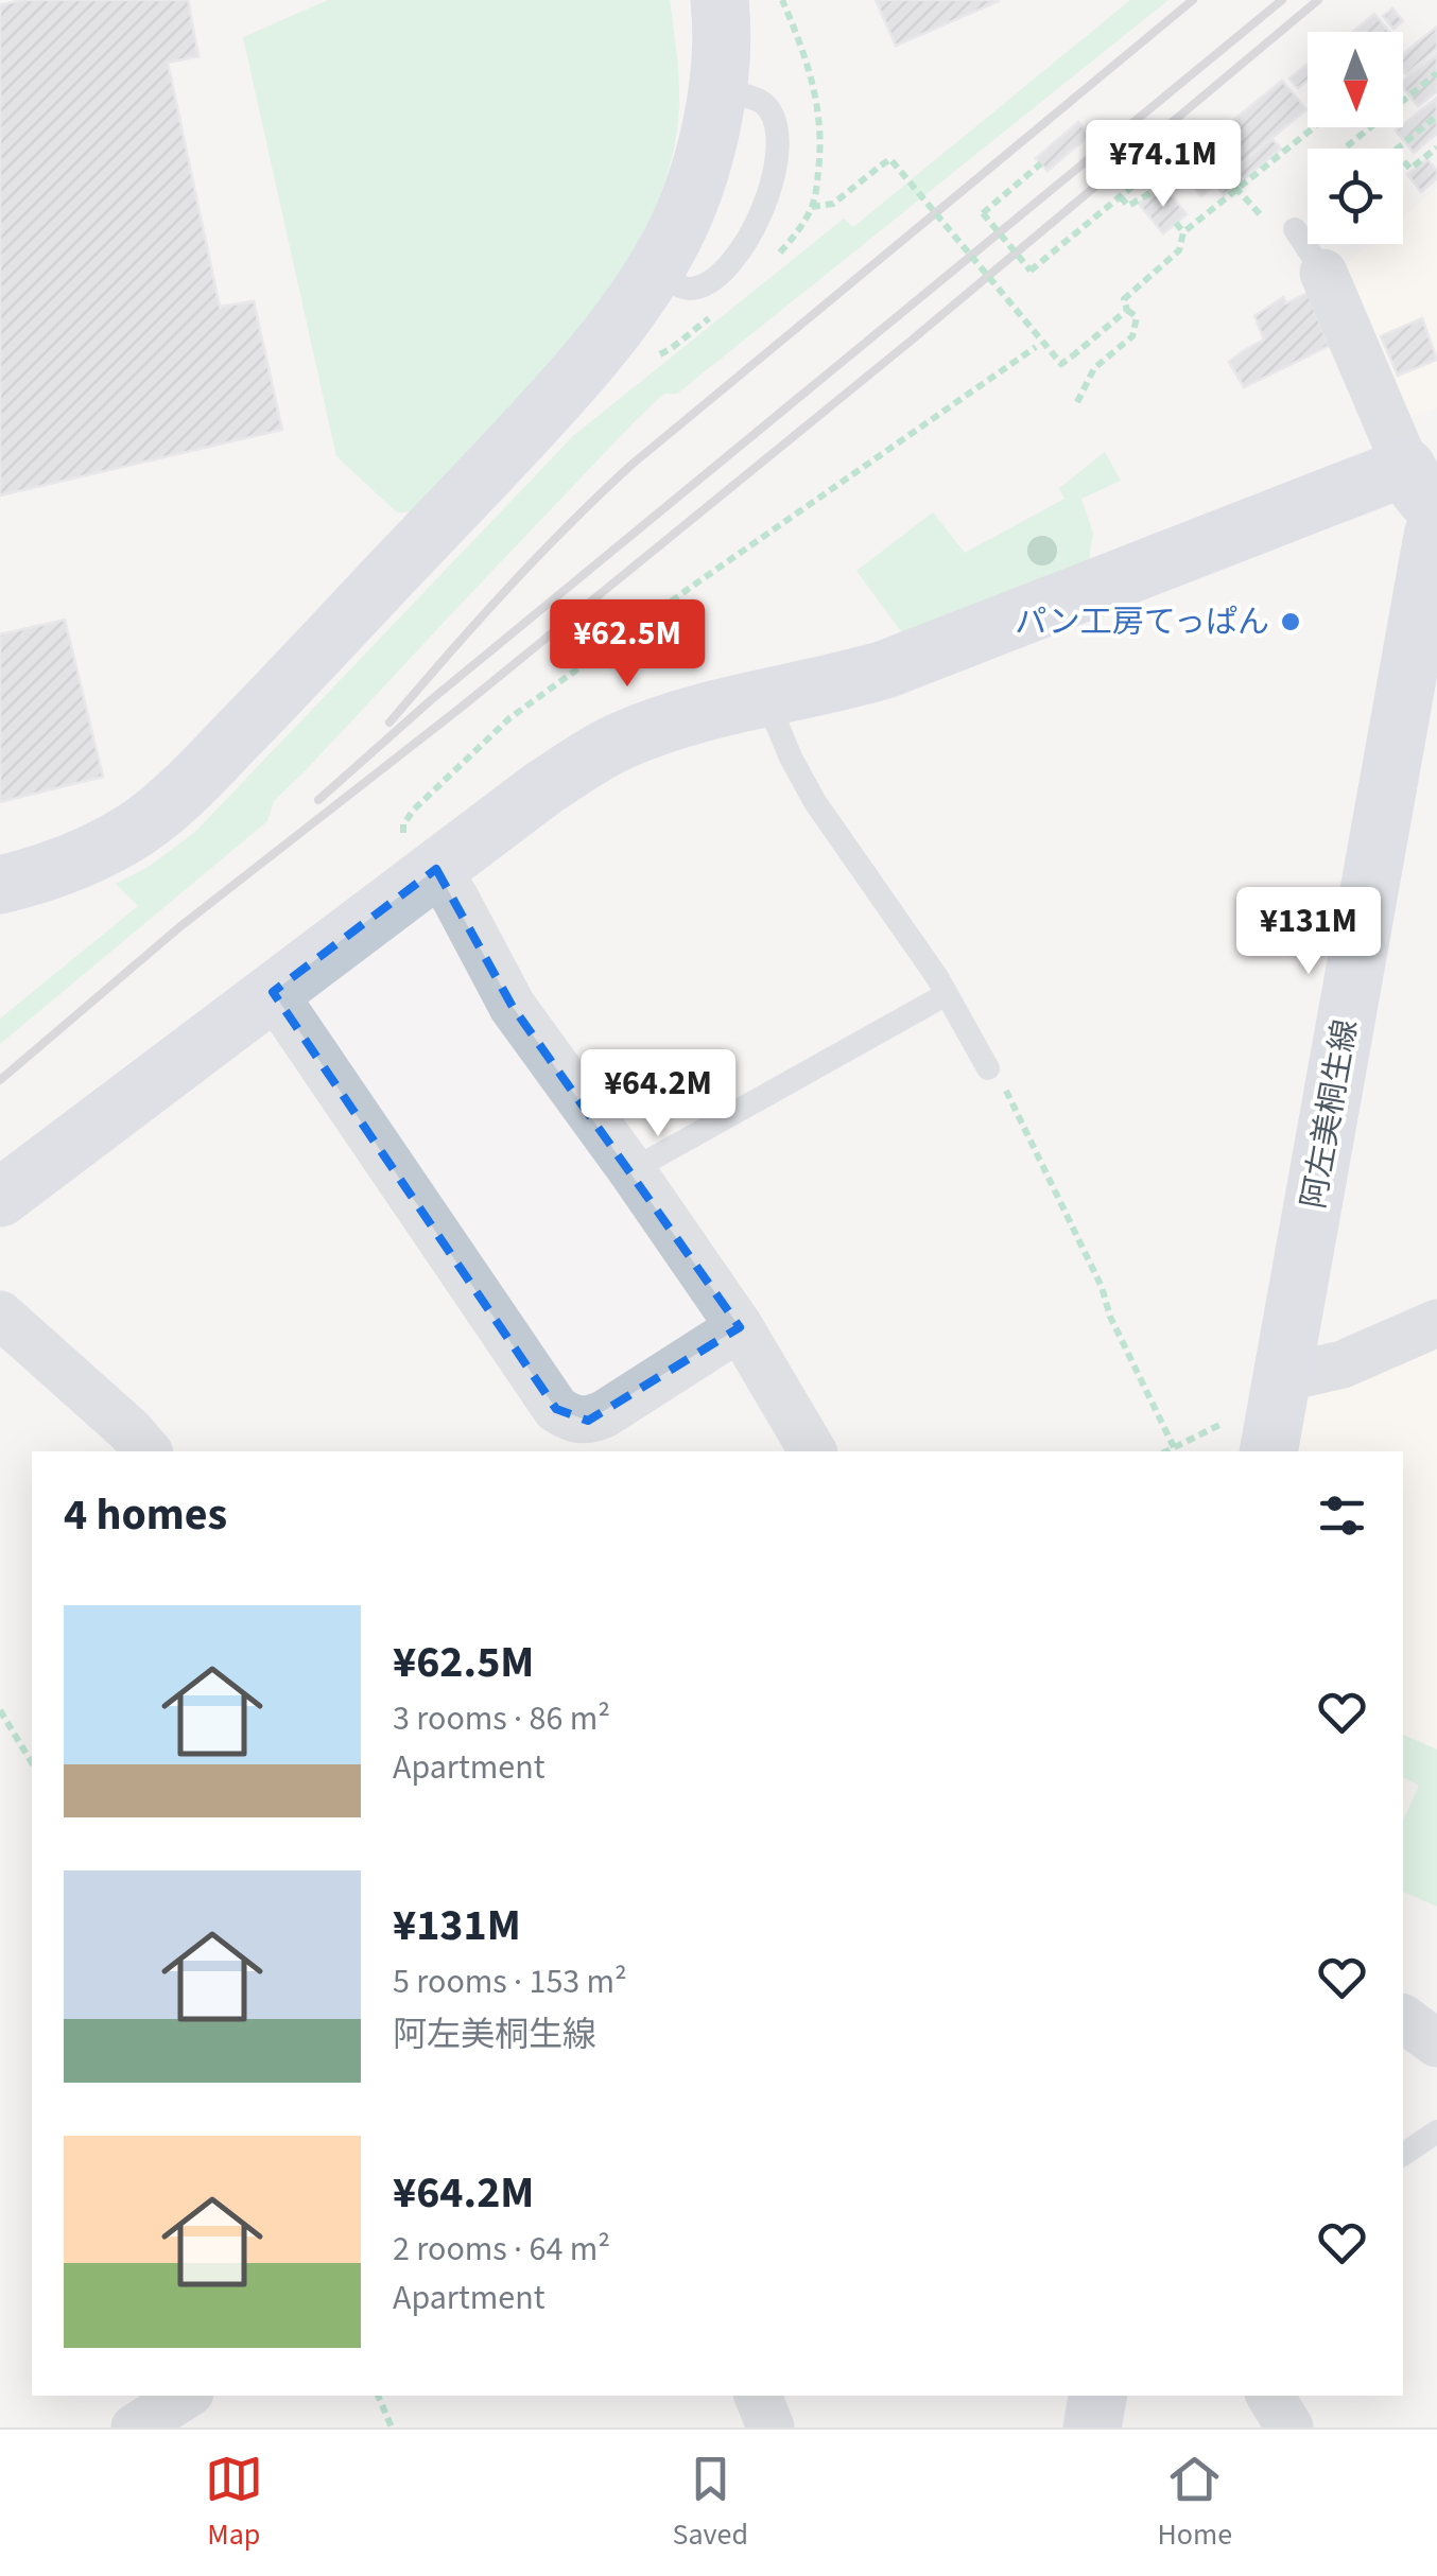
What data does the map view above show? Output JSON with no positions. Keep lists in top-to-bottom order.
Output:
{
  "streets": {
    "street": ["阿左美桐生線"]
  },
  "places": ["パン工房てっぱん"],
  "north": "bottom",
  "page": {
    "price": [
      "¥74.1M",
      "¥62.5M",
      "¥131M",
      "¥64.2M"
    ],
    "heading": "4 homes",
    "list": [
      {
        "name": "¥62.5M",
        "note": "3 rooms · 86 m² · Apartment"
      },
      {
        "name": "¥131M",
        "note": "5 rooms · 153 m² · 阿左美桐生線"
      },
      {
        "name": "¥64.2M",
        "note": "2 rooms · 64 m² · Apartment"
      }
    ],
    "tabs": ["Map", "Saved", "Home"]
  }
}
